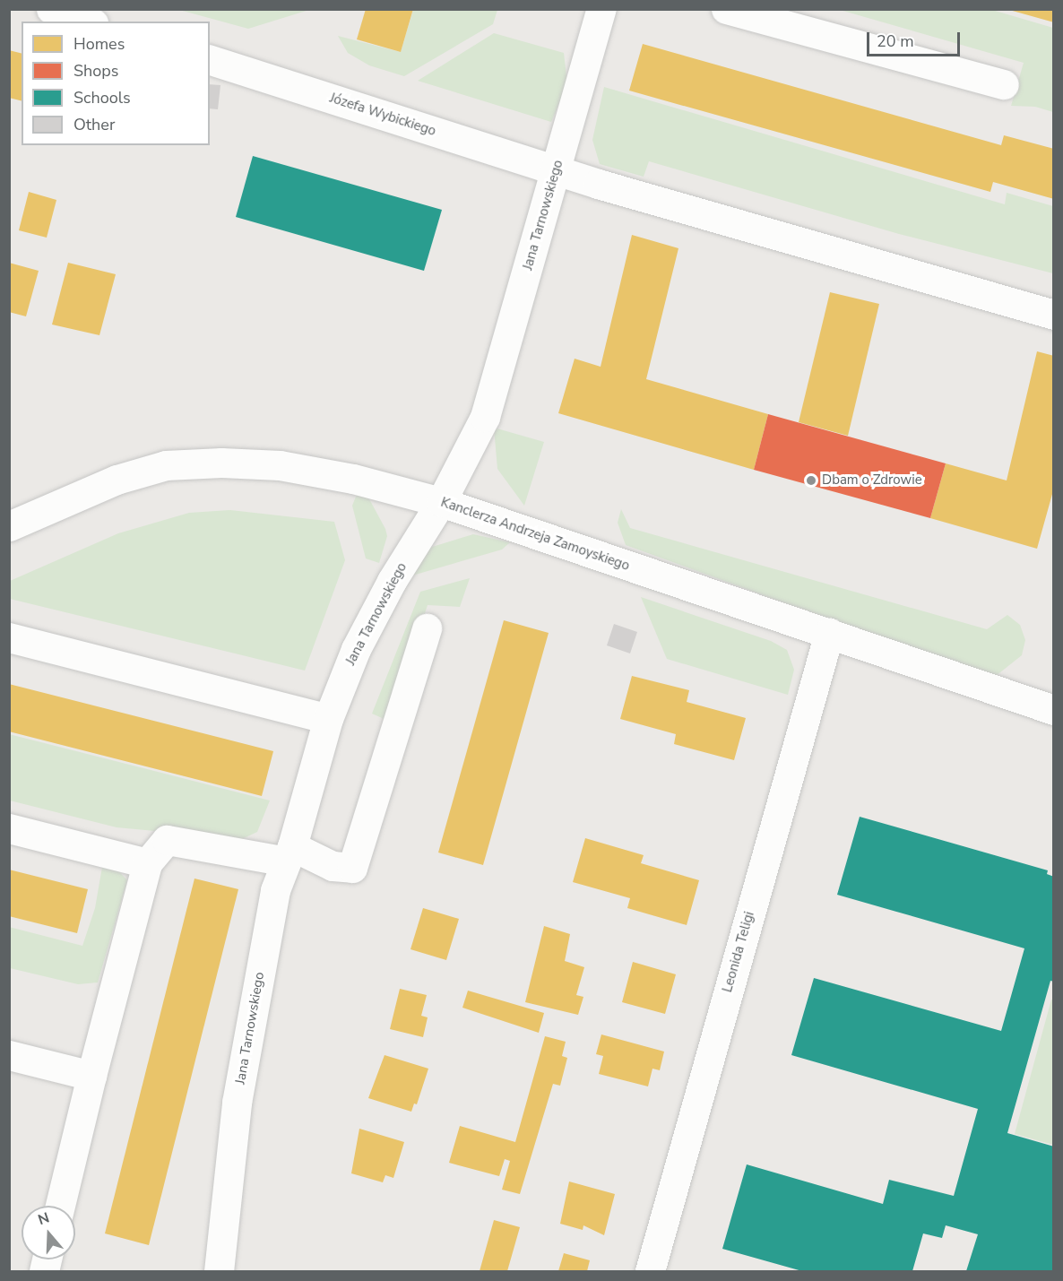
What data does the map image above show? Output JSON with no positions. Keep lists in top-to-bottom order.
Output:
{
  "streets": {
    "street": [
      "Józefa Wybickiego",
      "Jana Tarnowskiego",
      "Kanclerza Andrzeja Zamoyskiego",
      "Leonida Teligi"
    ]
  },
  "crossings": [
    ["Józefa Wybickiego", "Jana Tarnowskiego"],
    ["Jana Tarnowskiego", "Kanclerza Andrzeja Zamoyskiego"],
    ["Kanclerza Andrzeja Zamoyskiego", "Leonida Teligi"]
  ],
  "places": ["Dbam o Zdrowie"],
  "legend": [
    "Homes",
    "Shops",
    "Schools",
    "Other"
  ],
  "scale_bar": "20 m",
  "north": "top"
}
